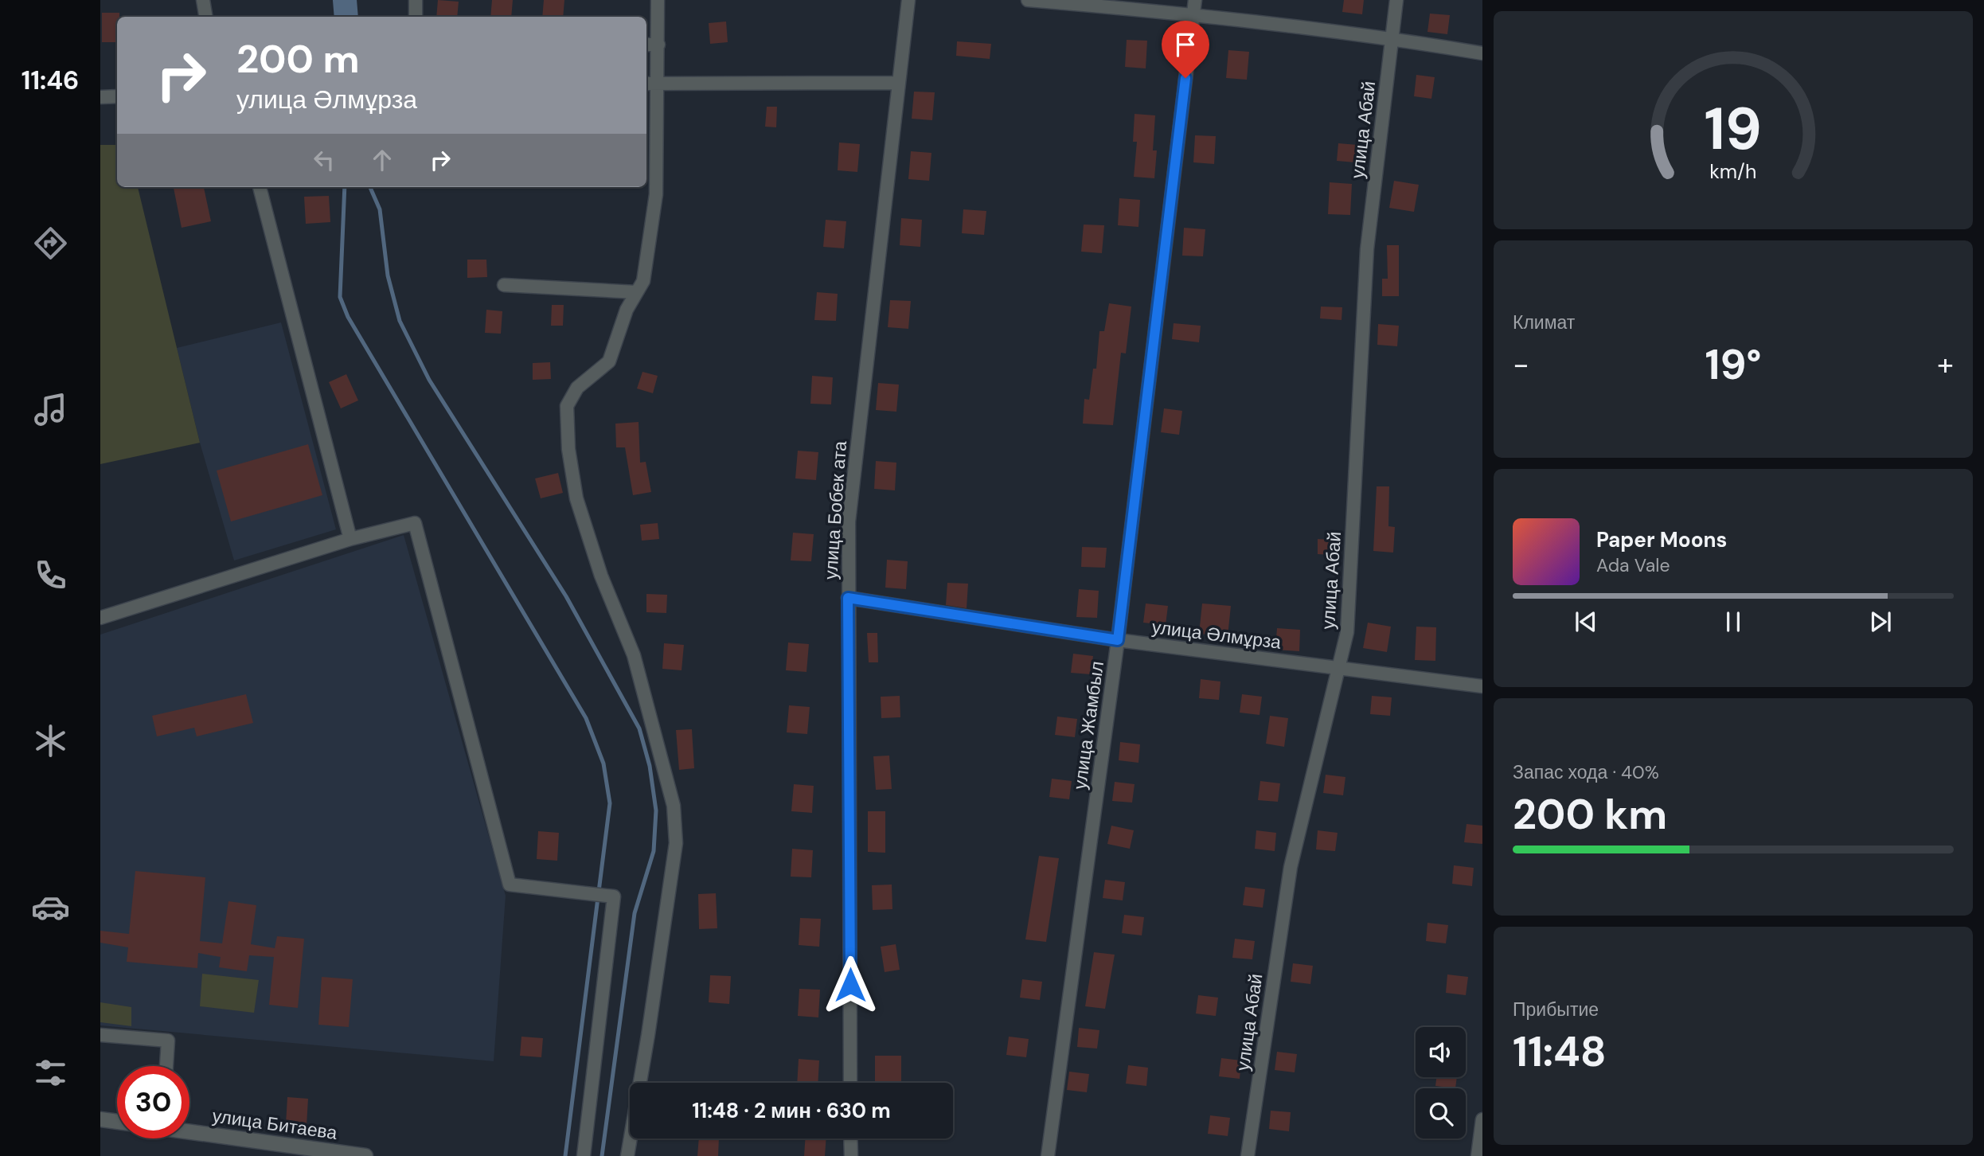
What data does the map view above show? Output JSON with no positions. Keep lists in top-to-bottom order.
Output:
{
  "streets": {
    "street": [
      "улица Абай",
      "улица Бобек ата",
      "улица Әлмұрза",
      "улица Жамбыл",
      "улица Битаева"
    ]
  },
  "crossings": [
    ["улица Абай", "улица Әлмұрза"],
    ["улица Бобек ата", "улица Әлмұрза"],
    ["улица Әлмұрза", "улица Жамбыл"]
  ],
  "page": {
    "tabs": "11:46",
    "turn": ["200 m", "улица Әлмұрза"],
    "tile": [
      "Климат",
      ["Запас хода · 40%", "200 km"],
      ["Прибытие", "11:48"]
    ],
    "heat": ["−", "19°", "+"],
    "song": ["Paper Moons", "Ada Vale"],
    "limit": "30",
    "trip": "11:48 · 2 мин · 630 m",
    "gauge": ["19", "km/h"]
  }
}
